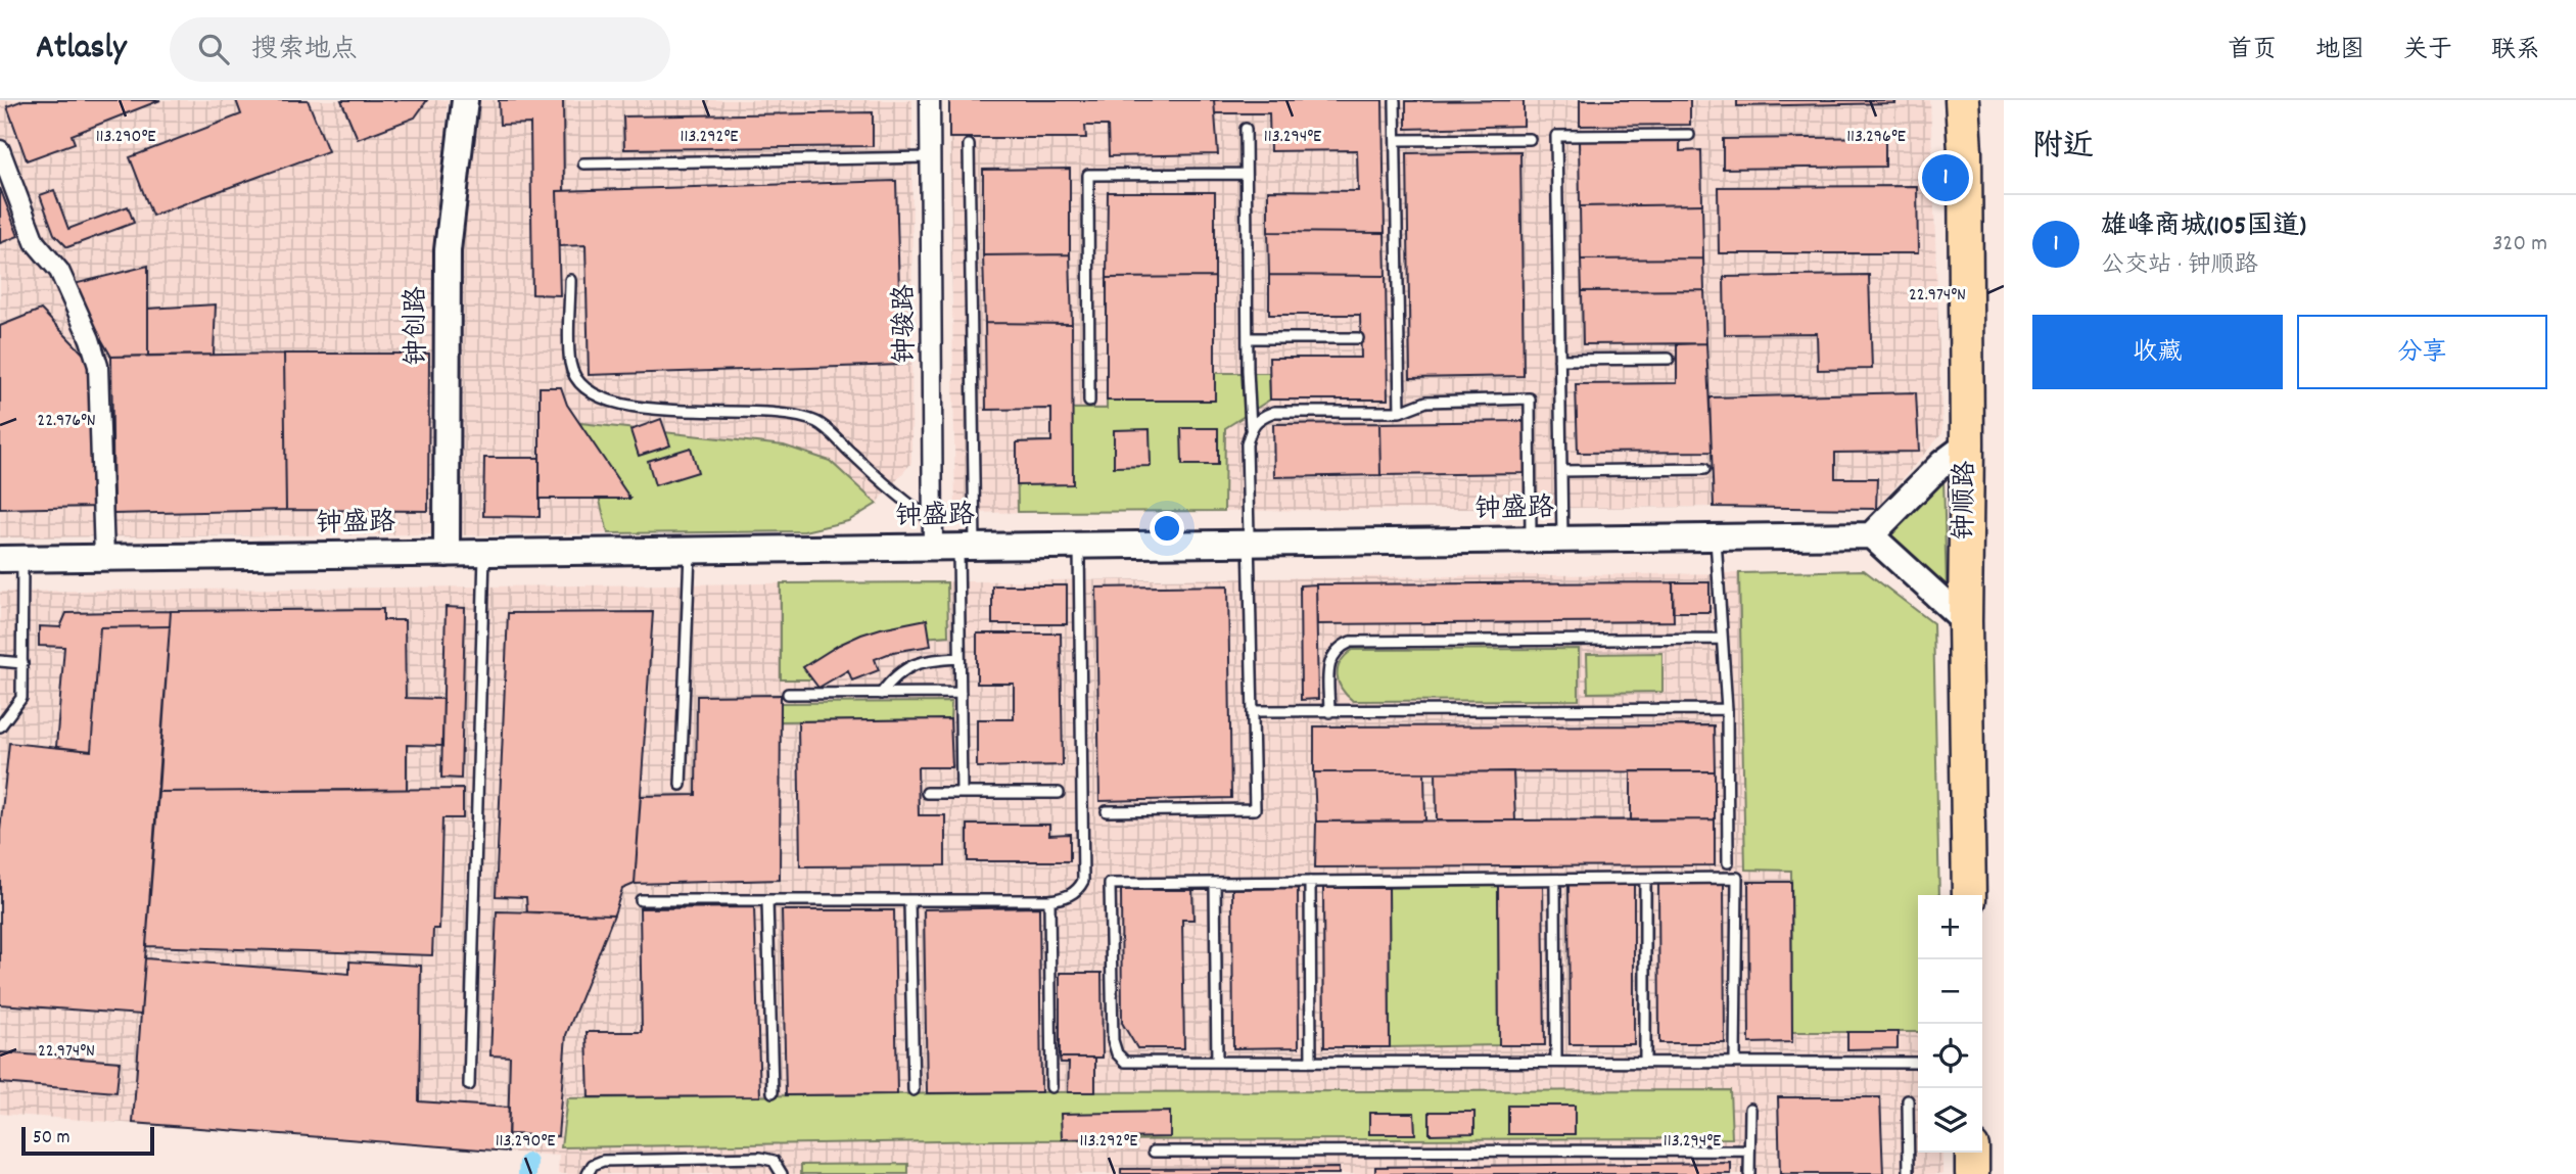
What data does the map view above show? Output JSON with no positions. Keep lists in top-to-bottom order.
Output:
{
  "streets": {
    "highway": ["钟顺路"],
    "street": ["钟骏路", "钟创路", "钟盛路"]
  },
  "crossings": [
    ["钟骏路", "钟盛路"],
    ["钟创路", "钟盛路"]
  ],
  "scale_bar": "50 m",
  "page": {
    "header": "Atlasly",
    "search": "搜索地点",
    "nav": [
      "首页",
      "地图",
      "关于",
      "联系"
    ],
    "heading": "附近",
    "pins": "1",
    "list": [
      {
        "mark": "1",
        "name": "雄峰商城(105国道)",
        "note": "公交站 · 钟顺路",
        "value": "320 m"
      }
    ],
    "buttons": ["收藏", "分享"],
    "map_buttons": ["+", "−"],
    "scale": "50 m"
  },
  "coordinates": [
    "113.290°E",
    "113.292°E",
    "113.294°E",
    "113.296°E",
    "22.974°N",
    "22.976°N"
  ]
}
